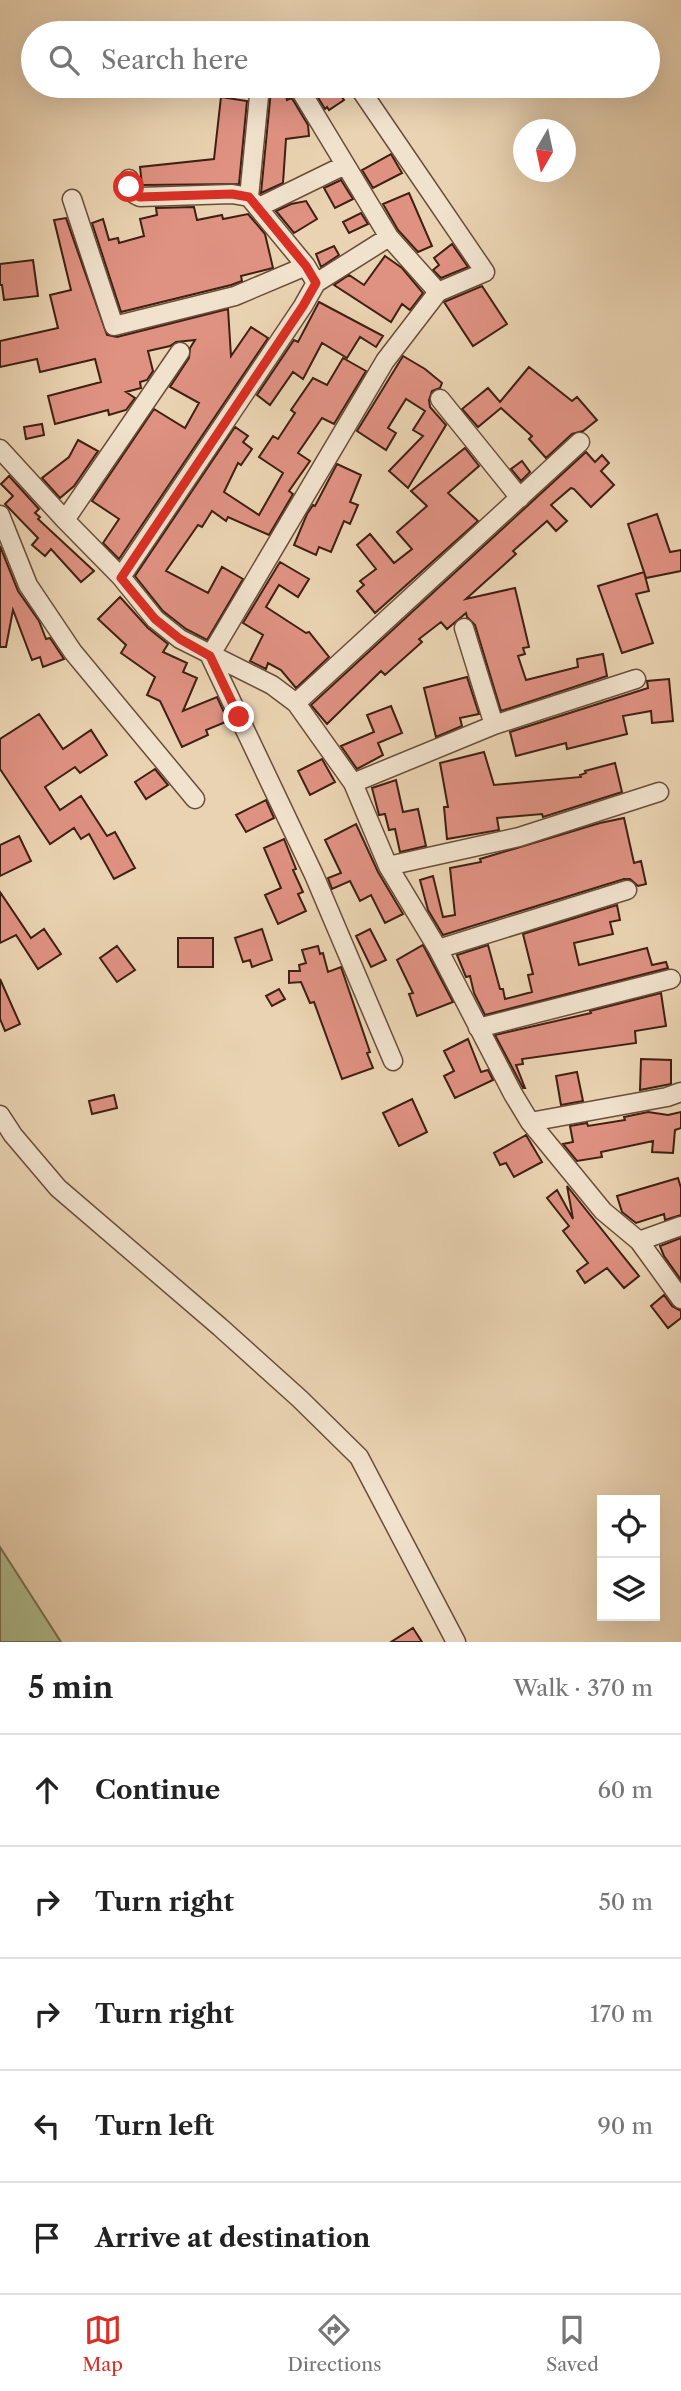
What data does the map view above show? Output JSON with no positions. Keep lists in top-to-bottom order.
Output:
{
  "north": "bottom",
  "page": {
    "search": "Search here",
    "heading": ["5 min", "Walk · 370 m"],
    "list": [
      ["Continue", "60 m"],
      ["Turn right", "50 m"],
      ["Turn right", "170 m"],
      ["Turn left", "90 m"],
      "Arrive at destination"
    ],
    "nav": ["Map", "Directions", "Saved"]
  }
}
